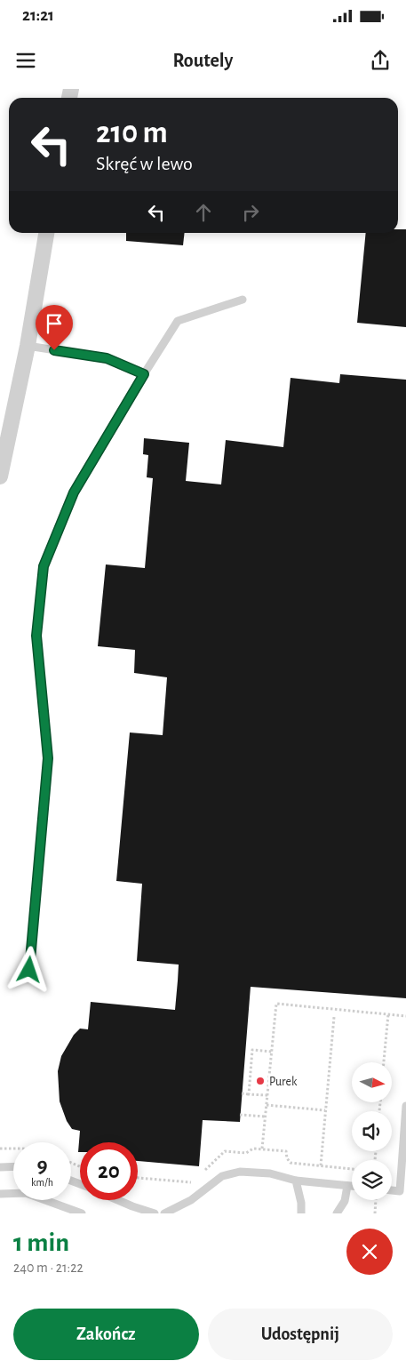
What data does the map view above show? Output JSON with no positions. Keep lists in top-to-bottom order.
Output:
{
  "places": ["Purek"],
  "north": "right",
  "page": {
    "status": "21:21",
    "header": "Routely",
    "turn": ["210 m", "Skręć w lewo"],
    "speed": "9 km/h",
    "limit": "20",
    "heading": ["1 min", "240 m · 21:22"],
    "buttons": ["Zakończ", "Udostępnij"]
  }
}
